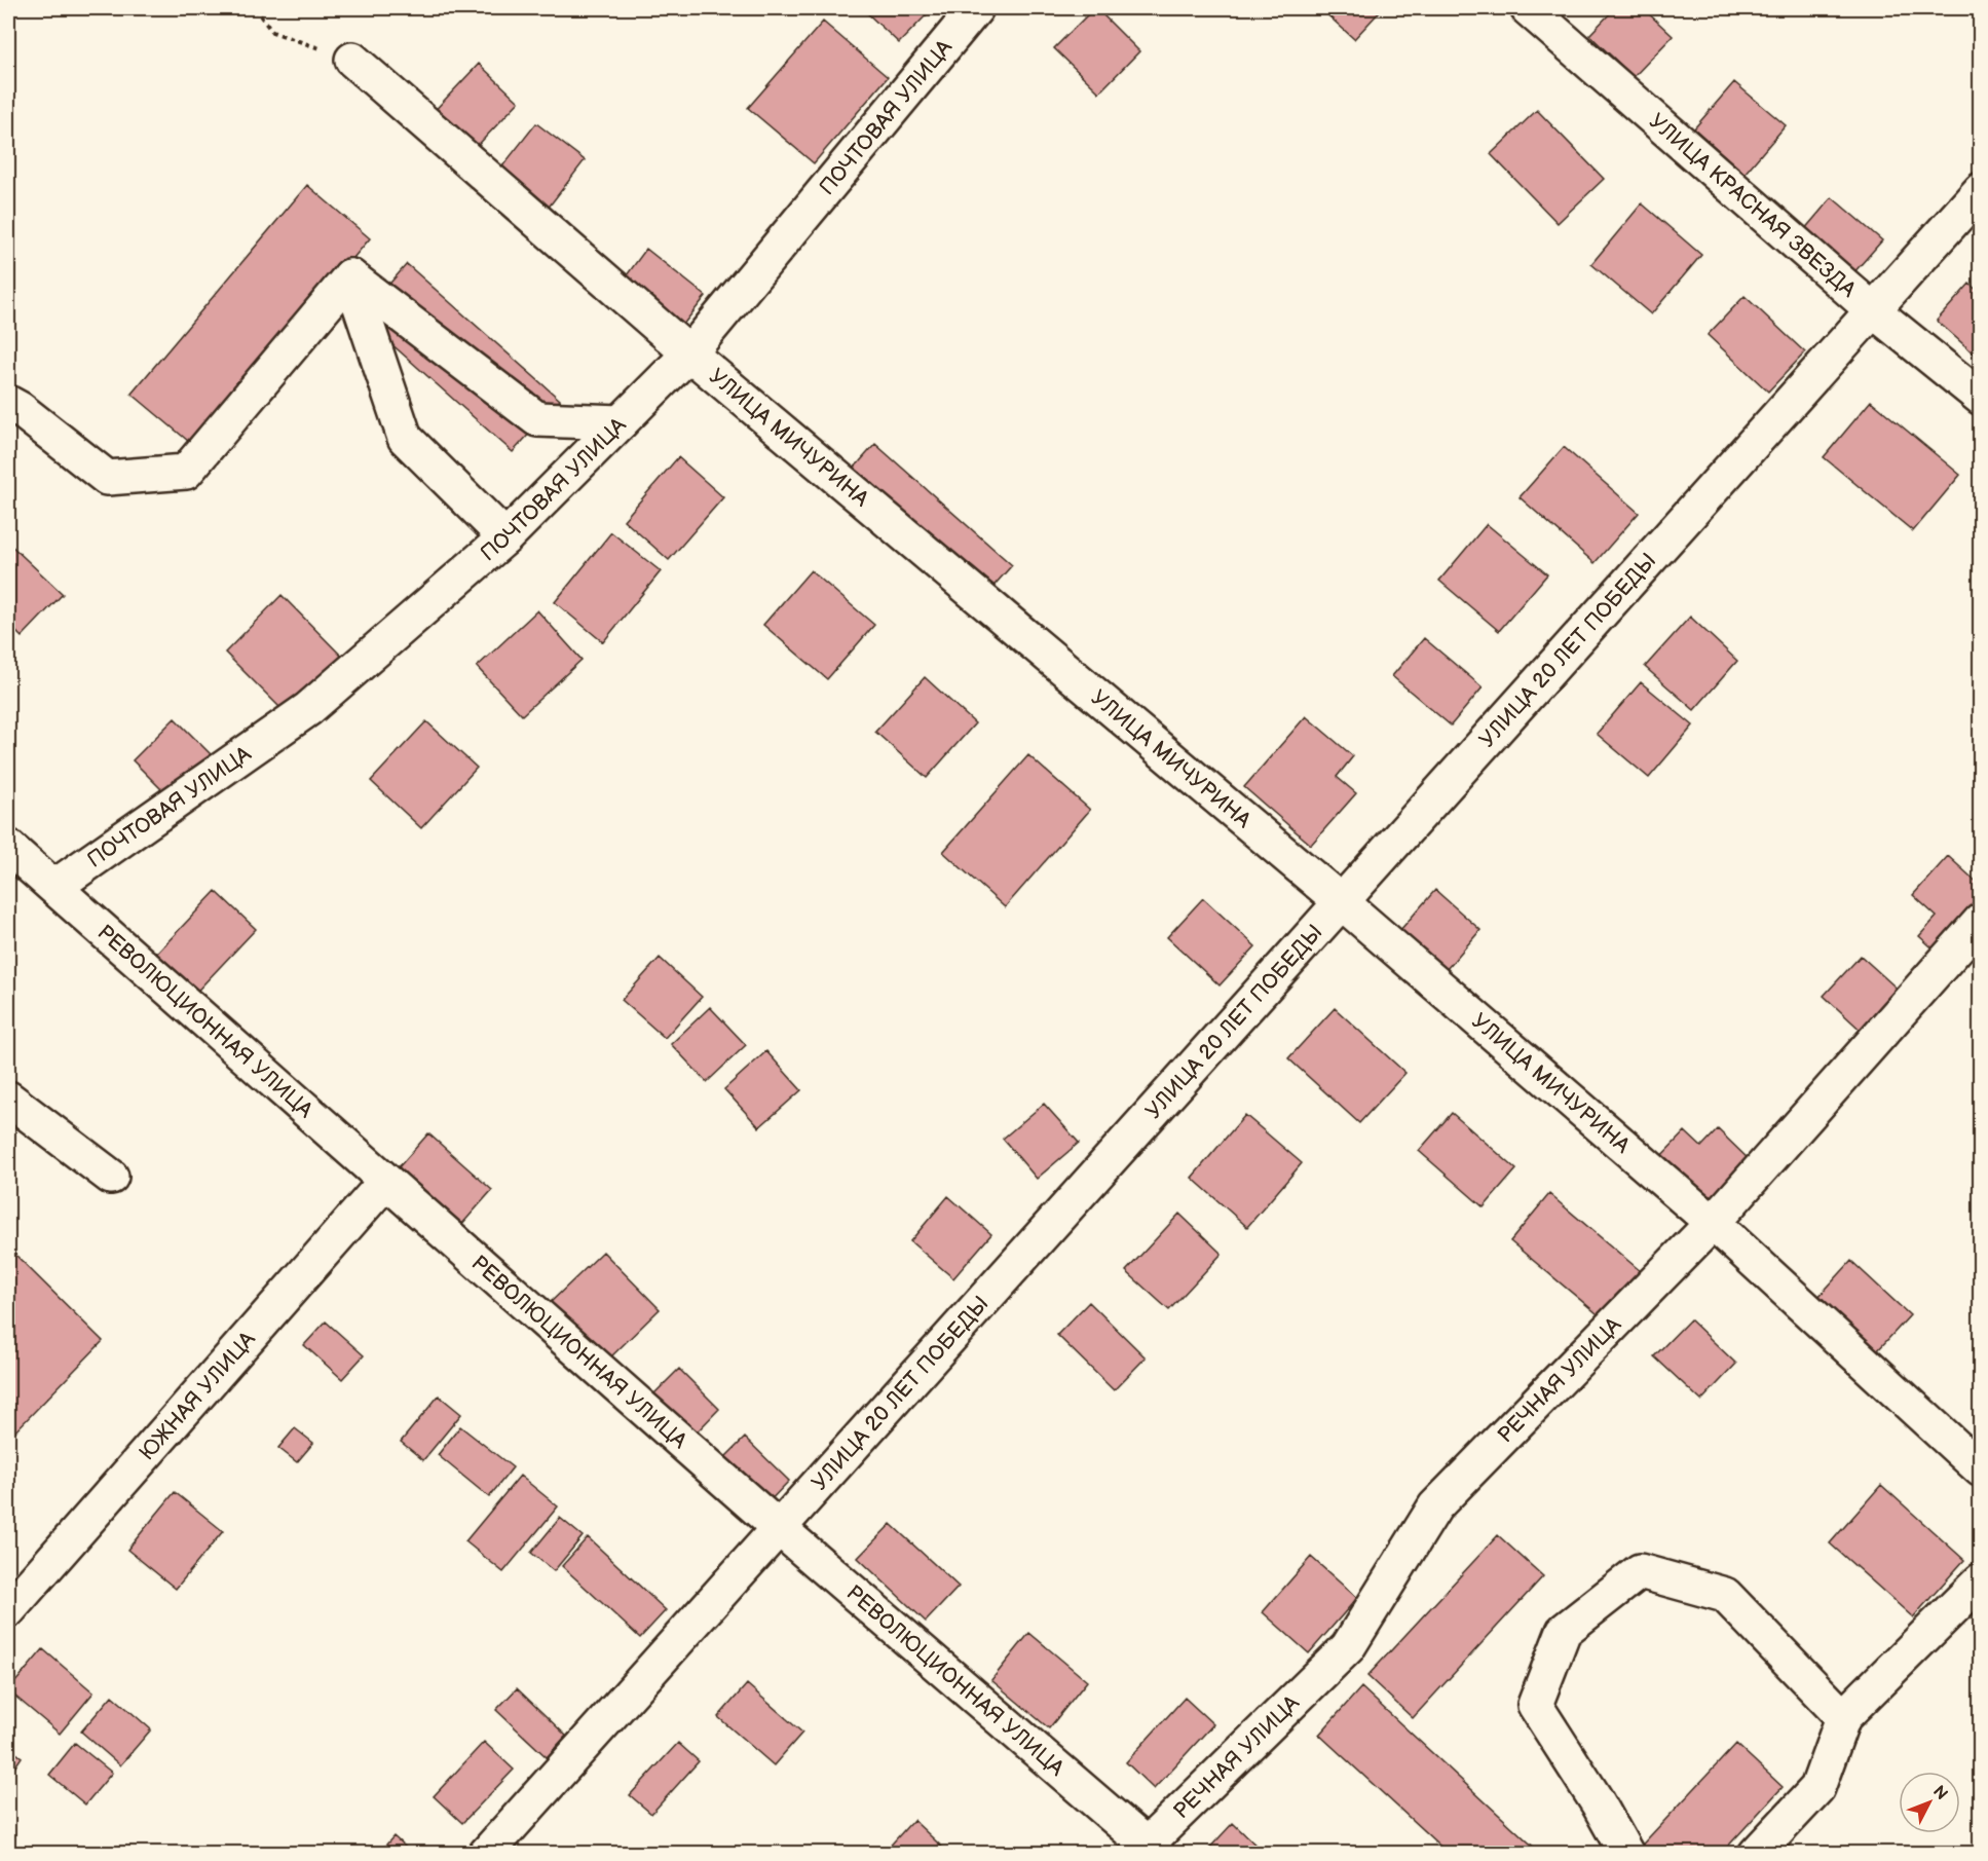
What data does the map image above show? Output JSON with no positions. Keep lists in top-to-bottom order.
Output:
{
  "streets": {
    "street": [
      "ПОЧТОВАЯ УЛИЦА",
      "УЛИЦА КРАСНАЯ ЗВЕЗДА",
      "УЛИЦА МИЧУРИНА",
      "УЛИЦА 20 ЛЕТ ПОБЕДЫ",
      "РЕВОЛЮЦИОННАЯ УЛИЦА",
      "РЕЧНАЯ УЛИЦА",
      "ЮЖНАЯ УЛИЦА"
    ]
  },
  "crossings": [
    ["ПОЧТОВАЯ УЛИЦА", "УЛИЦА МИЧУРИНА"],
    ["ПОЧТОВАЯ УЛИЦА", "РЕВОЛЮЦИОННАЯ УЛИЦА"],
    ["УЛИЦА КРАСНАЯ ЗВЕЗДА", "УЛИЦА 20 ЛЕТ ПОБЕДЫ"],
    ["УЛИЦА МИЧУРИНА", "УЛИЦА 20 ЛЕТ ПОБЕДЫ"],
    ["УЛИЦА МИЧУРИНА", "РЕЧНАЯ УЛИЦА"],
    ["УЛИЦА 20 ЛЕТ ПОБЕДЫ", "РЕВОЛЮЦИОННАЯ УЛИЦА"],
    ["РЕВОЛЮЦИОННАЯ УЛИЦА", "РЕЧНАЯ УЛИЦА"],
    ["РЕВОЛЮЦИОННАЯ УЛИЦА", "ЮЖНАЯ УЛИЦА"]
  ],
  "north": "top right"
}
